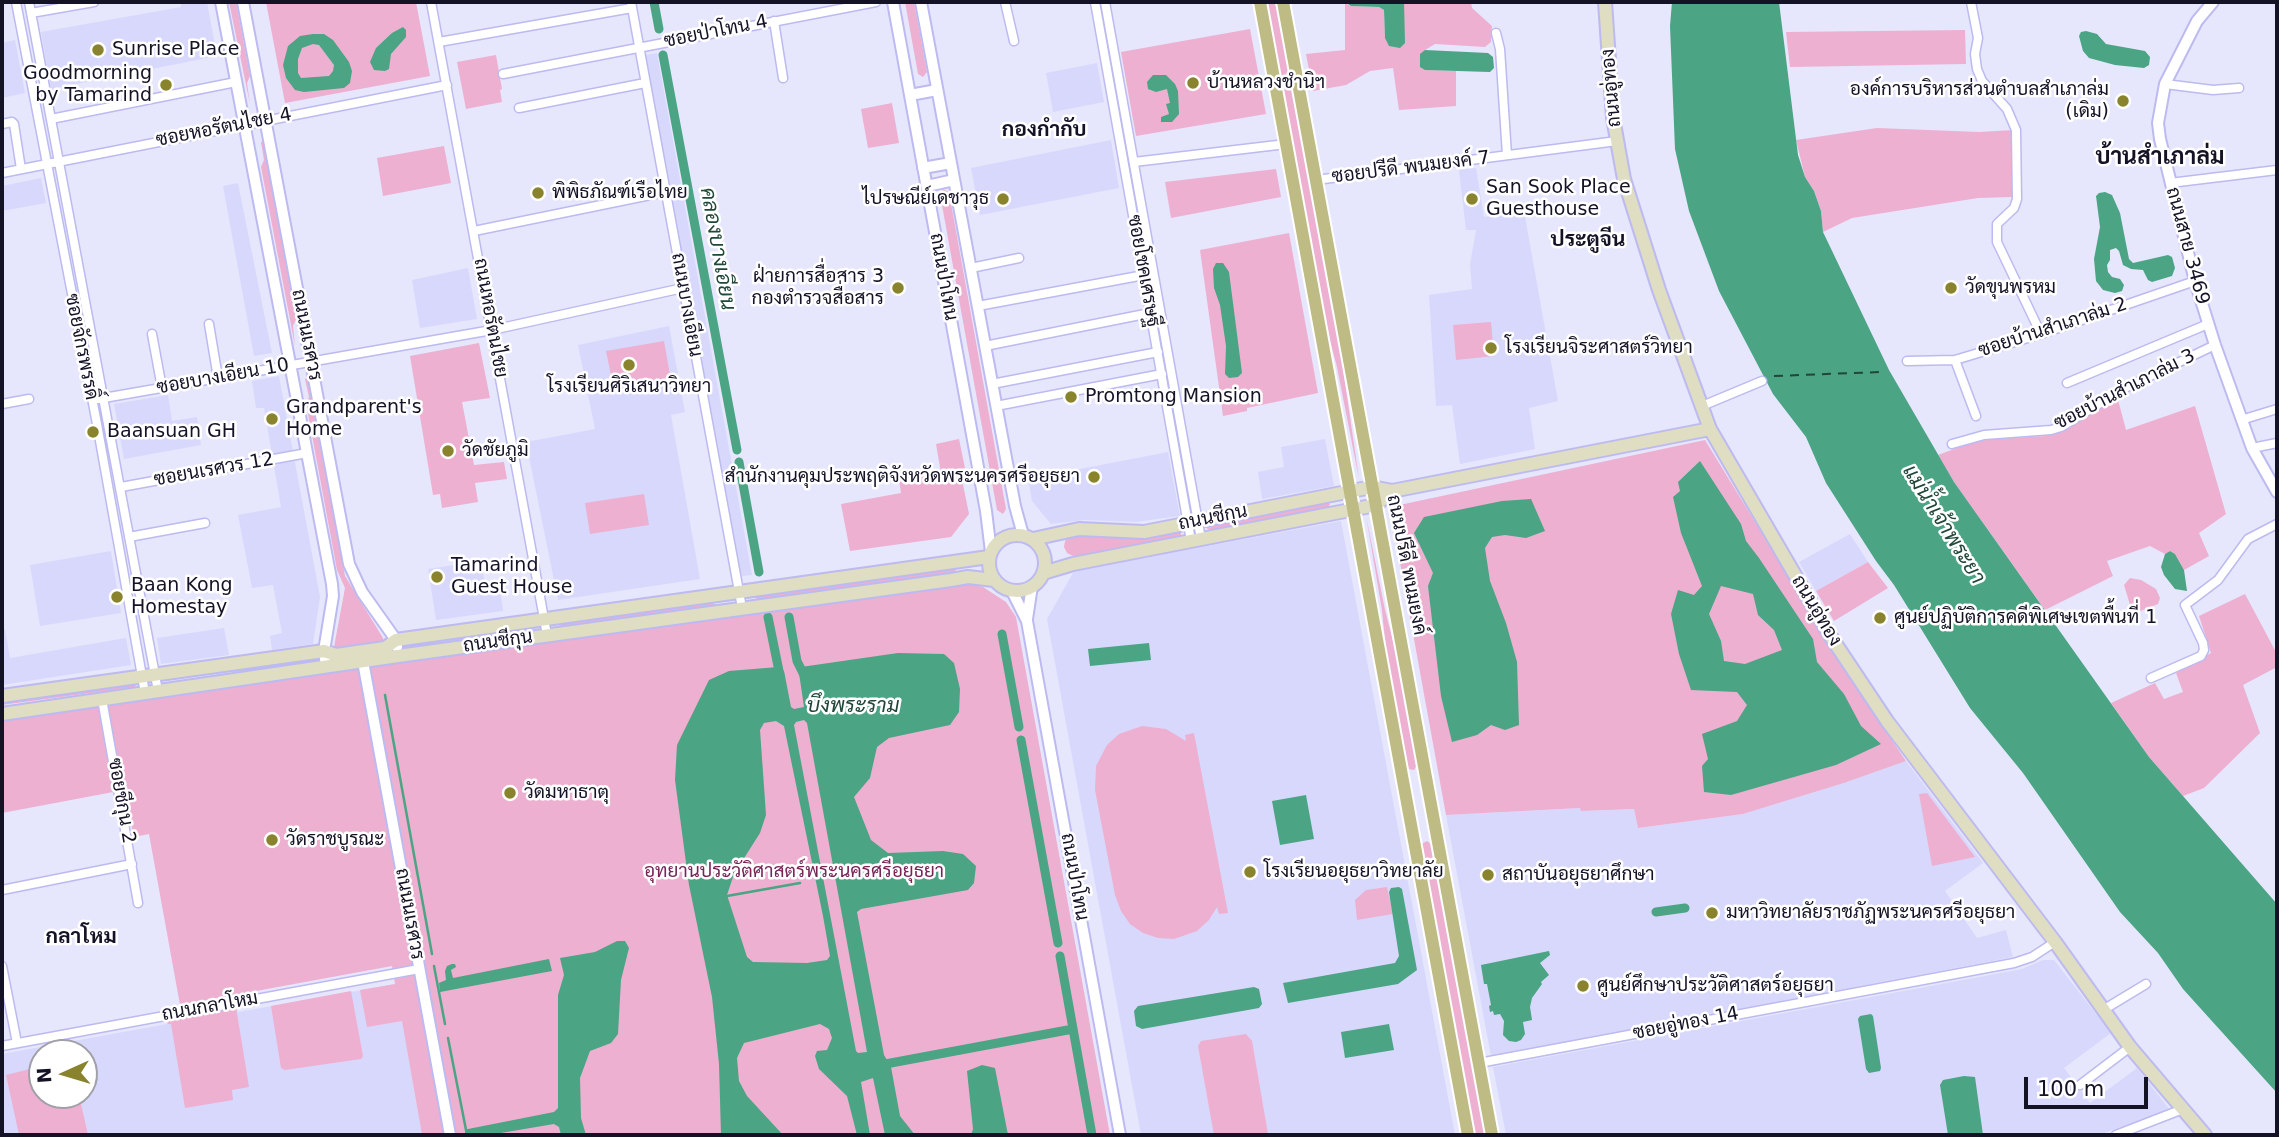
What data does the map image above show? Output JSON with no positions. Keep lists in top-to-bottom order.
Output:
{
  "streets": {
    "main road": ["ถนนอู่ทอง", "ถนนชีกุน", "ถนนปรีดี พนมยงค์"],
    "street": [
      "ซอยป่าโทน 4",
      "ซอยหอรัตนไชย 4",
      "ซอยปรีดี พนมยงค์ 7",
      "ถนนสาย 3469",
      "ซอยโชคเศรษฐี",
      "ถนนป่าโทน",
      "ถนนบางเอียน",
      "ถนนหอรัตนไชย",
      "ซอยบ้านสำเภาล่ม 2",
      "ถนนนเรศวร",
      "ซอยจักรพรรดิ์",
      "ซอยบางเอียน 10",
      "ซอยบ้านสำเภาล่ม 3",
      "ซอยนเรศวร 12",
      "ซอยชีกุน 2",
      "ถนนกลาโหม",
      "ซอยอู่ทอง 14"
    ]
  },
  "crossings": [
    ["ซอยป่าโทน 4", "ถนนบางเอียน"],
    ["ถนนอู่ทอง", "ซอยปรีดี พนมยงค์ 7"],
    ["ถนนอู่ทอง", "ถนนชีกุน"],
    ["ถนนอู่ทอง", "ซอยอู่ทอง 14"],
    ["ซอยหอรัตนไชย 4", "ถนนหอรัตนไชย"],
    ["ซอยหอรัตนไชย 4", "ถนนนเรศวร"],
    ["ซอยหอรัตนไชย 4", "ซอยจักรพรรดิ์"],
    ["ซอยปรีดี พนมยงค์ 7", "ถนนปรีดี พนมยงค์"],
    ["ถนนสาย 3469", "ซอยบ้านสำเภาล่ม 2"],
    ["ถนนสาย 3469", "ซอยบ้านสำเภาล่ม 3"],
    ["ซอยโชคเศรษฐี", "ถนนชีกุน"],
    ["ถนนป่าโทน", "ถนนชีกุน"],
    ["ถนนบางเอียน", "ซอยบางเอียน 10"],
    ["ถนนบางเอียน", "ถนนชีกุน"],
    ["ถนนหอรัตนไชย", "ซอยบางเอียน 10"],
    ["ถนนหอรัตนไชย", "ถนนชีกุน"],
    ["ถนนนเรศวร", "ซอยบางเอียน 10"],
    ["ถนนนเรศวร", "ซอยนเรศวร 12"],
    ["ถนนนเรศวร", "ถนนชีกุน"],
    ["ถนนนเรศวร", "ถนนกลาโหม"],
    ["ซอยจักรพรรดิ์", "ซอยบางเอียน 10"],
    ["ซอยจักรพรรดิ์", "ซอยนเรศวร 12"],
    ["ซอยจักรพรรดิ์", "ถนนชีกุน"],
    ["ถนนชีกุน", "ถนนปรีดี พนมยงค์"],
    ["ถนนชีกุน", "ซอยชีกุน 2"],
    ["ถนนปรีดี พนมยงค์", "ซอยอู่ทอง 14"]
  ],
  "districts": [
    "กองกำกับ",
    "บ้านสำเภาล่ม",
    "ประตูจีน",
    "กลาโหม"
  ],
  "water": ["คลองบางเอียน", "แม่น้ำเจ้าพระยา", "บึงพระราม"],
  "parks": ["อุทยานประวัติศาสตร์พระนครศรีอยุธยา"],
  "places": [
    "Sunrise Place",
    "บ้านหลวงชำนิฯ",
    "Goodmorning by Tamarind",
    "องค์การบริหารส่วนตำบลสำเภาล่ม (เดิม)",
    "พิพิธภัณฑ์เรือไทย",
    "ไปรษณีย์เดชาวุธ",
    "San Sook Place Guesthouse",
    "ฝ่ายการสื่อสาร 3 กองตำรวจสื่อสาร",
    "วัดขุนพรหม",
    "โรงเรียนจิระศาสตร์วิทยา",
    "โรงเรียนศิริเสนาวิทยา",
    "Promtong Mansion",
    "Grandparent's Home",
    "Baansuan GH",
    "วัดชัยภูมิ",
    "สำนักงานคุมประพฤติจังหวัดพระนครศรีอยุธยา",
    "Tamarind Guest House",
    "Baan Kong Homestay",
    "ศูนย์ปฏิบัติการคดีพิเศษเขตพื้นที่ 1",
    "วัดมหาธาตุ",
    "วัดราชบูรณะ",
    "โรงเรียนอยุธยาวิทยาลัย",
    "สถาบันอยุธยาศึกษา",
    "มหาวิทยาลัยราชภัฏพระนครศรีอยุธยา",
    "ศูนย์ศึกษาประวัติศาสตร์อยุธยา"
  ],
  "scale_bar": "100 m",
  "north": "left"
}
